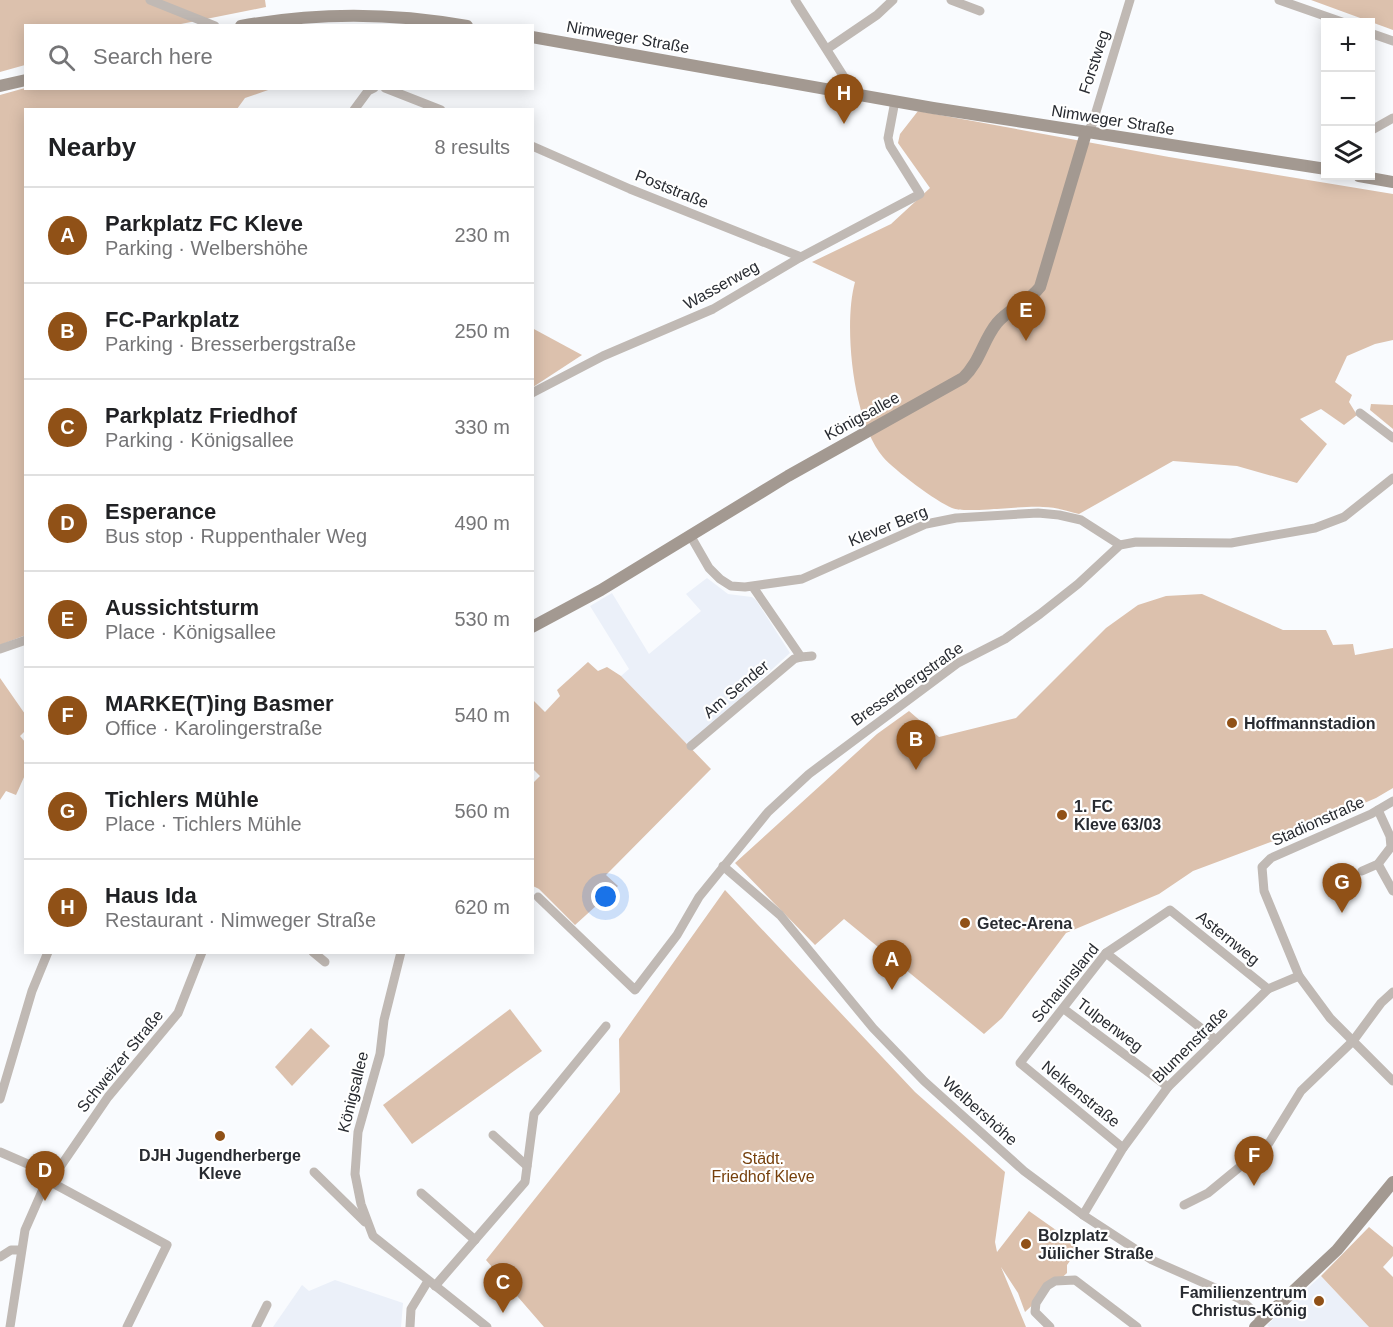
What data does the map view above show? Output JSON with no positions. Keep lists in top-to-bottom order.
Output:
{
  "streets": {
    "main road": ["Nimweger Straße", "Königsallee"],
    "street": [
      "Forstweg",
      "Poststraße",
      "Wasserweg",
      "Klever Berg",
      "Bresserbergstraße",
      "Am Sender",
      "Stadionstraße",
      "Asternweg",
      "Schauinsland",
      "Tulpenweg",
      "Blumenstraße",
      "Schweizer Straße",
      "Nelkenstraße",
      "Welbershöhe"
    ]
  },
  "crossings": [
    ["Nimweger Straße", "Forstweg"],
    ["Nimweger Straße", "Wasserweg"],
    ["Nimweger Straße", "Königsallee"],
    ["Forstweg", "Königsallee"],
    ["Poststraße", "Wasserweg"],
    ["Königsallee", "Klever Berg"],
    ["Klever Berg", "Bresserbergstraße"],
    ["Bresserbergstraße", "Welbershöhe"],
    ["Stadionstraße", "Blumenstraße"],
    ["Asternweg", "Schauinsland"],
    ["Asternweg", "Blumenstraße"],
    ["Schauinsland", "Tulpenweg"],
    ["Schauinsland", "Nelkenstraße"],
    ["Tulpenweg", "Blumenstraße"],
    ["Blumenstraße", "Nelkenstraße"],
    ["Blumenstraße", "Welbershöhe"]
  ],
  "parks": ["Städt. Friedhof Kleve"],
  "places": [
    "Hoffmannstadion",
    "1. FC Kleve 63/03",
    "Getec-Arena",
    "DJH Jugendherberge Kleve",
    "Bolzplatz Jülicher Straße",
    "Familienzentrum Christus-König"
  ],
  "page": {
    "map_buttons": ["+", "−"],
    "search": "Search here",
    "pins": [
      "H",
      "E",
      "B",
      "G",
      "A",
      "F",
      "D",
      "C"
    ],
    "heading": ["Nearby", "8 results"],
    "list": [
      {
        "mark": "A",
        "name": "Parkplatz FC Kleve",
        "note": "Parking · Welbershöhe",
        "value": "230 m"
      },
      {
        "mark": "B",
        "name": "FC-Parkplatz",
        "note": "Parking · Bresserbergstraße",
        "value": "250 m"
      },
      {
        "mark": "C",
        "name": "Parkplatz Friedhof",
        "note": "Parking · Königsallee",
        "value": "330 m"
      },
      {
        "mark": "D",
        "name": "Esperance",
        "note": "Bus stop · Ruppenthaler Weg",
        "value": "490 m"
      },
      {
        "mark": "E",
        "name": "Aussichtsturm",
        "note": "Place · Königsallee",
        "value": "530 m"
      },
      {
        "mark": "F",
        "name": "MARKE(T)ing Basmer",
        "note": "Office · Karolingerstraße",
        "value": "540 m"
      },
      {
        "mark": "G",
        "name": "Tichlers Mühle",
        "note": "Place · Tichlers Mühle",
        "value": "560 m"
      },
      {
        "mark": "H",
        "name": "Haus Ida",
        "note": "Restaurant · Nimweger Straße",
        "value": "620 m"
      }
    ]
  }
}
